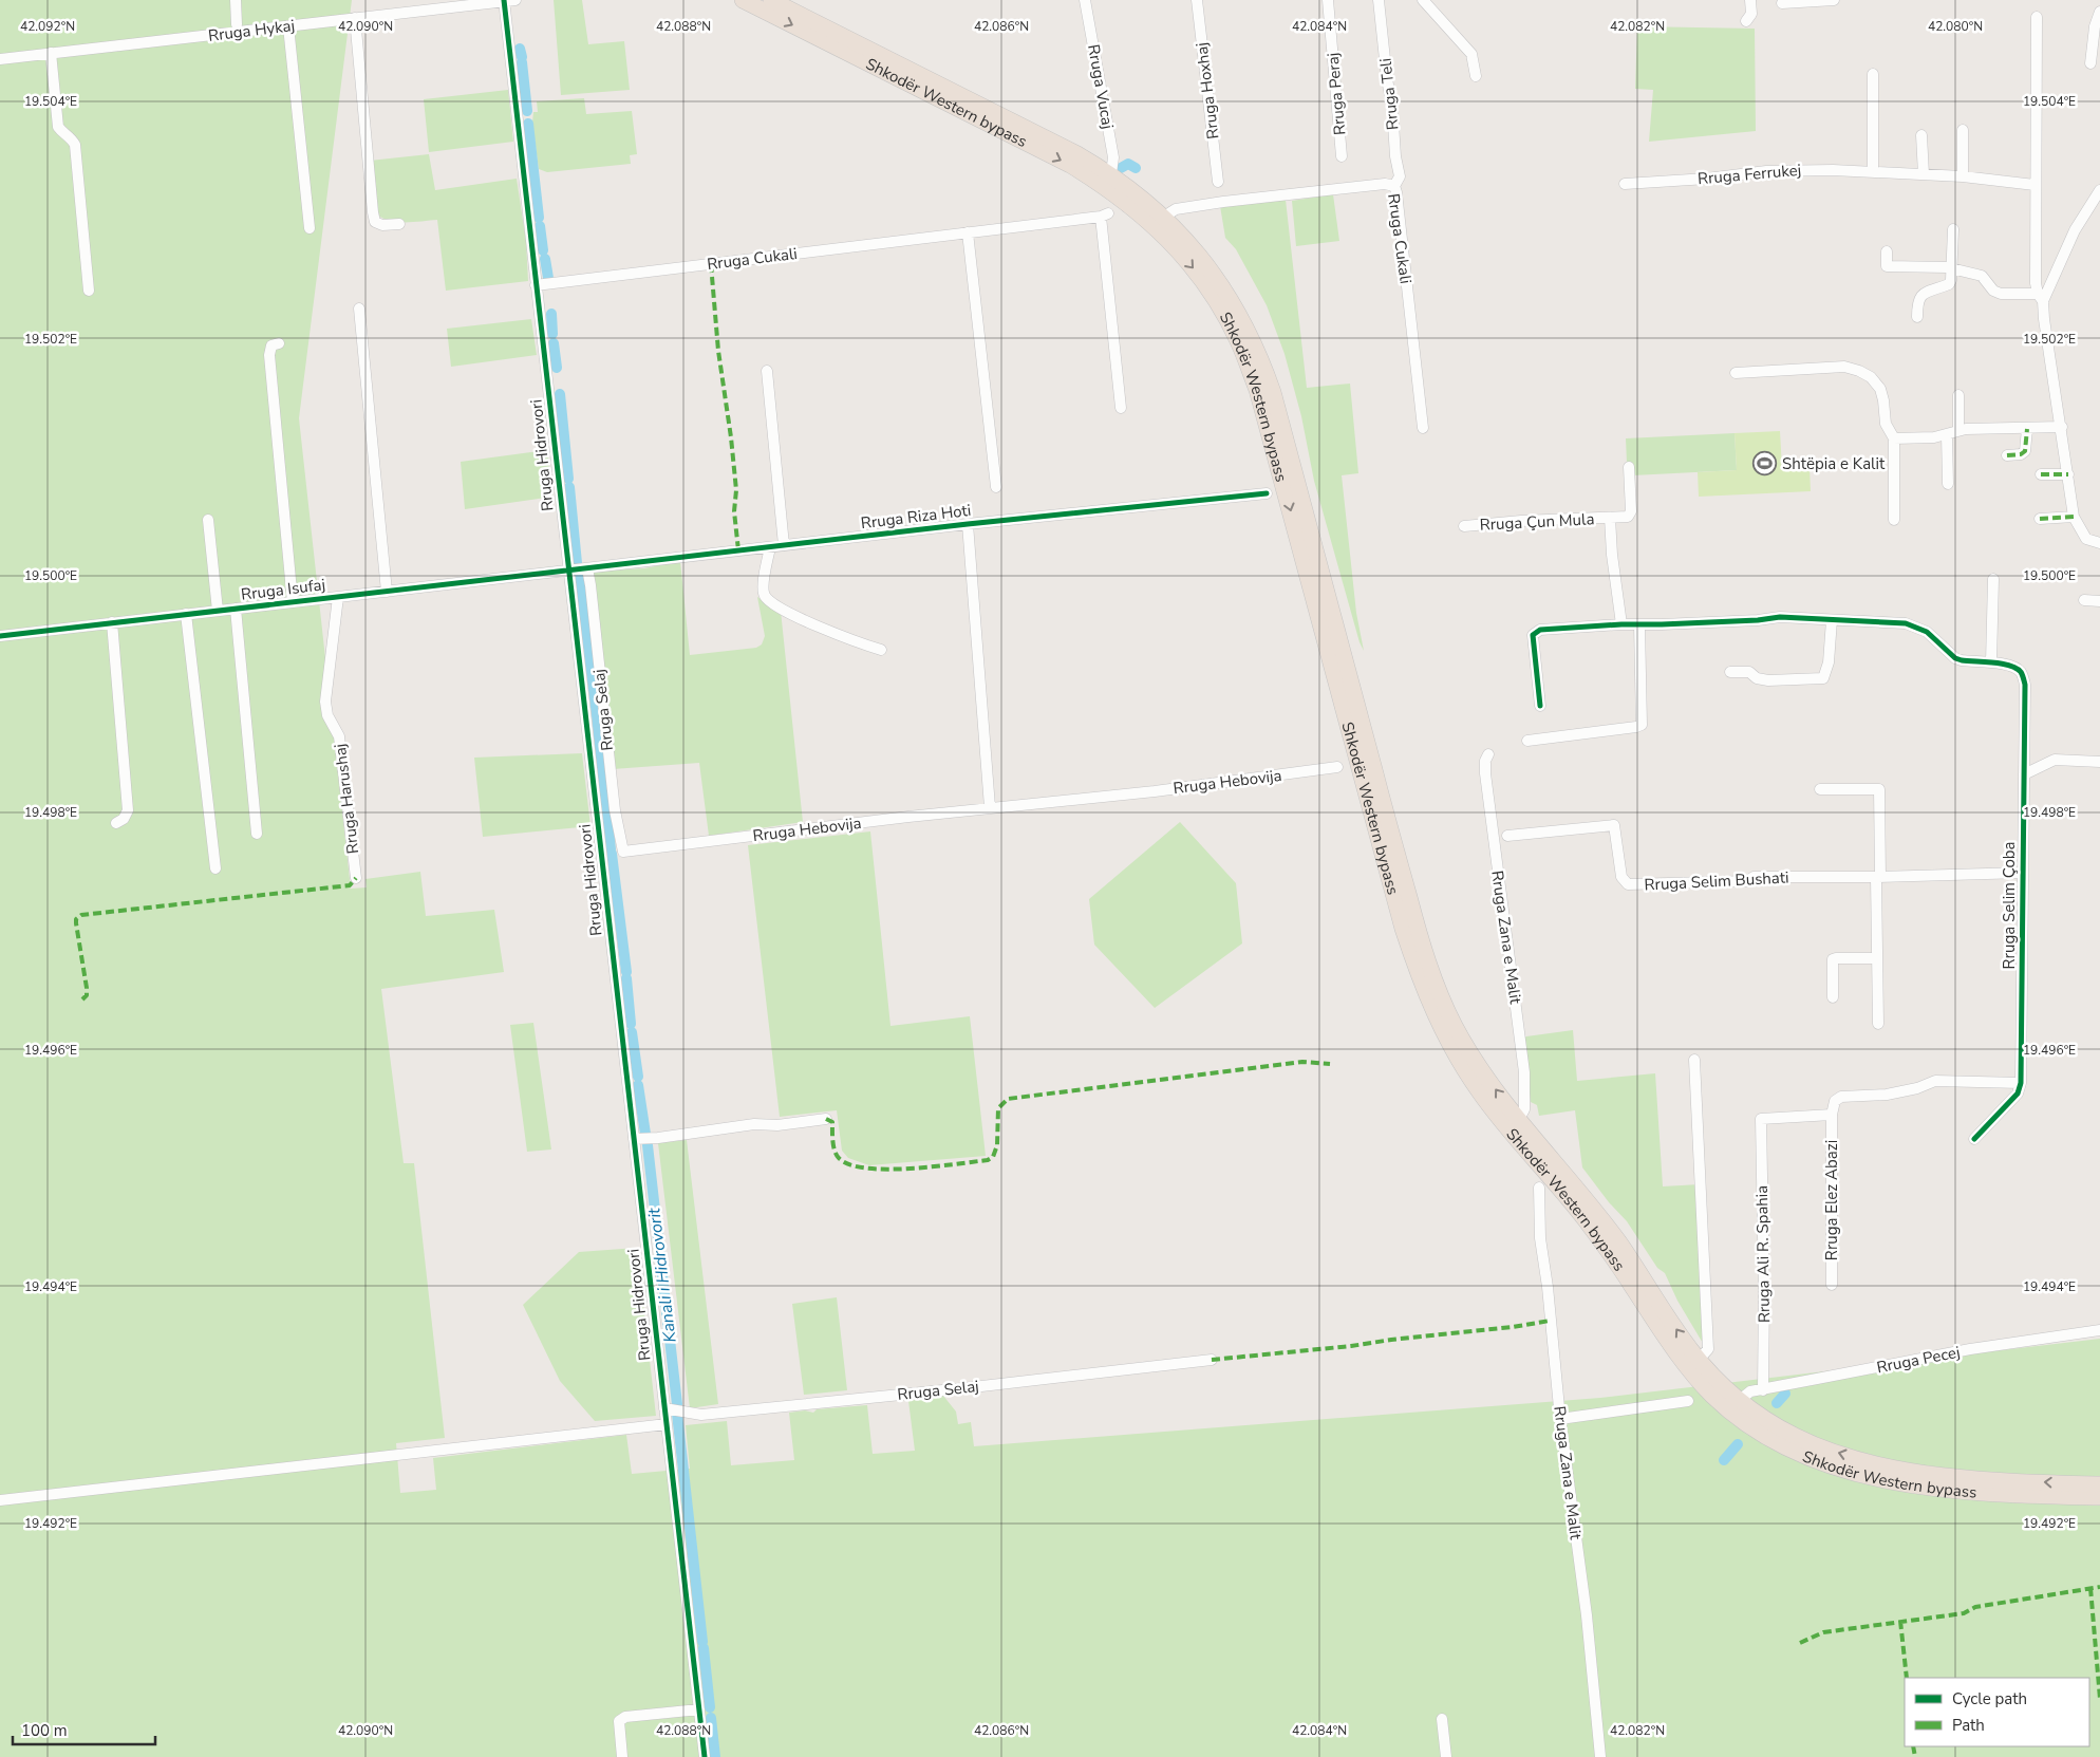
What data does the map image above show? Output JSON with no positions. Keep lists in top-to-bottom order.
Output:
{
  "streets": {
    "highway": ["Shkodër Western bypass"],
    "street": [
      "Rruga Hykaj",
      "Rruga Vucaj",
      "Rruga Hoxhaj",
      "Rruga Peraj",
      "Rruga Teli",
      "Rruga Ferrukej",
      "Rruga Cukali",
      "Rruga Hidrovori",
      "Rruga Riza Hoti",
      "Rruga Çun Mula",
      "Rruga Isufaj",
      "Rruga Selaj",
      "Rruga Hebovija",
      "Rruga Harushaj",
      "Rruga Selim Bushati",
      "Rruga Selim Çoba",
      "Rruga Zana e Malit",
      "Rruga Elez Abazi",
      "Rruga Ali R. Spahia",
      "Rruga Pecej"
    ]
  },
  "crossings": [
    ["Rruga Hykaj", "Rruga Hidrovori"],
    ["Rruga Vucaj", "Shkodër Western bypass"],
    ["Rruga Teli", "Rruga Cukali"],
    ["Shkodër Western bypass", "Rruga Cukali"],
    ["Shkodër Western bypass", "Rruga Zana e Malit"],
    ["Shkodër Western bypass", "Rruga Pecej"],
    ["Rruga Cukali", "Rruga Hidrovori"],
    ["Rruga Hidrovori", "Rruga Riza Hoti"],
    ["Rruga Hidrovori", "Rruga Isufaj"],
    ["Rruga Hidrovori", "Rruga Selaj"],
    ["Rruga Riza Hoti", "Rruga Isufaj"],
    ["Rruga Riza Hoti", "Rruga Selaj"],
    ["Rruga Isufaj", "Rruga Harushaj"],
    ["Rruga Selaj", "Rruga Hebovija"],
    ["Rruga Selim Bushati", "Rruga Selim Çoba"],
    ["Rruga Elez Abazi", "Rruga Ali R. Spahia"],
    ["Rruga Ali R. Spahia", "Rruga Pecej"]
  ],
  "water": ["Kanali i Hidrovorit"],
  "places": {
    "sports": ["Shtëpia e Kalit"]
  },
  "legend": ["Cycle path", "Path"],
  "scale_bar": "100 m",
  "coordinates": [
    "42.092°N",
    "42.090°N",
    "42.088°N",
    "42.086°N",
    "42.084°N",
    "42.082°N",
    "42.080°N",
    "19.504°E",
    "19.502°E",
    "19.500°E",
    "19.498°E",
    "19.496°E",
    "19.494°E",
    "19.492°E"
  ]
}
